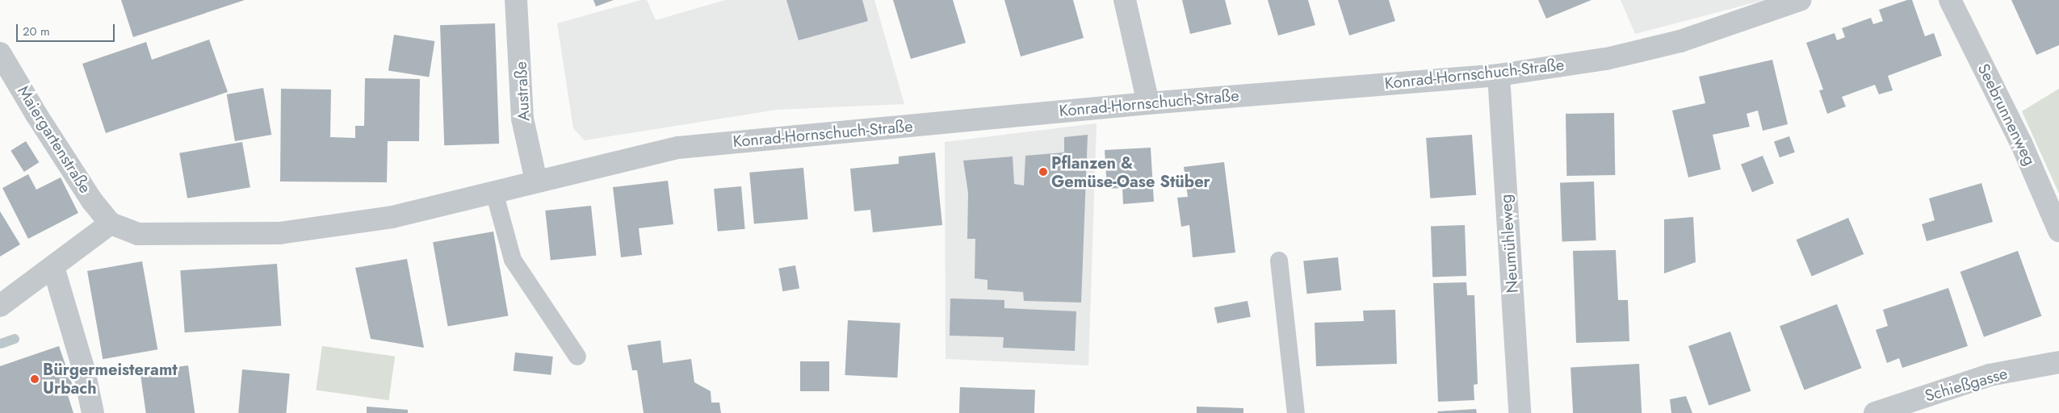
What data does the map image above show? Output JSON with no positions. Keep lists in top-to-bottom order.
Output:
{
  "streets": {
    "street": [
      "Konrad-Hornschuch-Straße",
      "Austraße",
      "Seebrunnenweg",
      "Maiergartenstraße",
      "Neumühleweg",
      "Schießgasse"
    ]
  },
  "crossings": [
    ["Konrad-Hornschuch-Straße", "Austraße"],
    ["Konrad-Hornschuch-Straße", "Maiergartenstraße"],
    ["Konrad-Hornschuch-Straße", "Neumühleweg"]
  ],
  "places": ["Pflanzen & Gemüse-Oase Stüber", "Bürgermeisteramt Urbach"],
  "scale_bar": "20 m"
}
